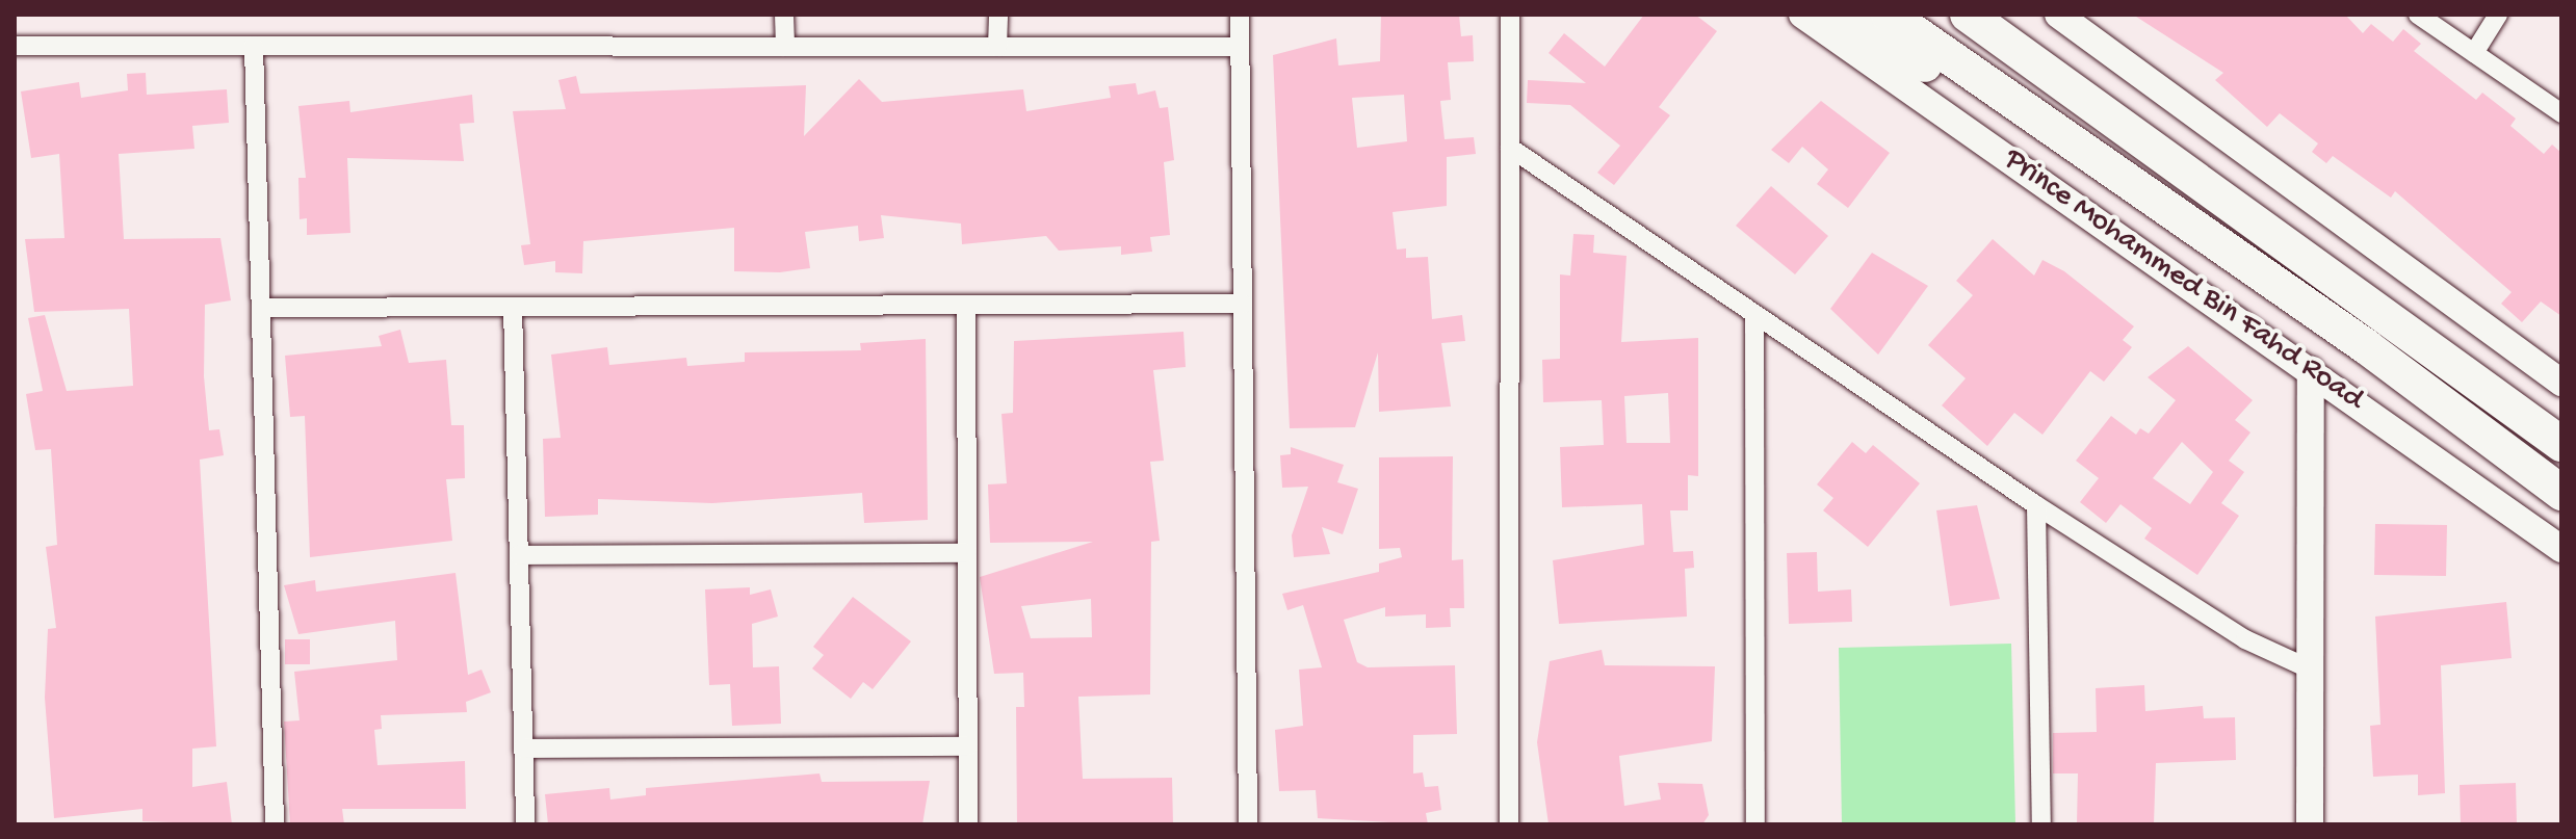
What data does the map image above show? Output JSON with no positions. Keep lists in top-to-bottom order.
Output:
{
  "streets": {
    "highway": ["Prince Mohammed Bin Fahd Road"]
  }
}
